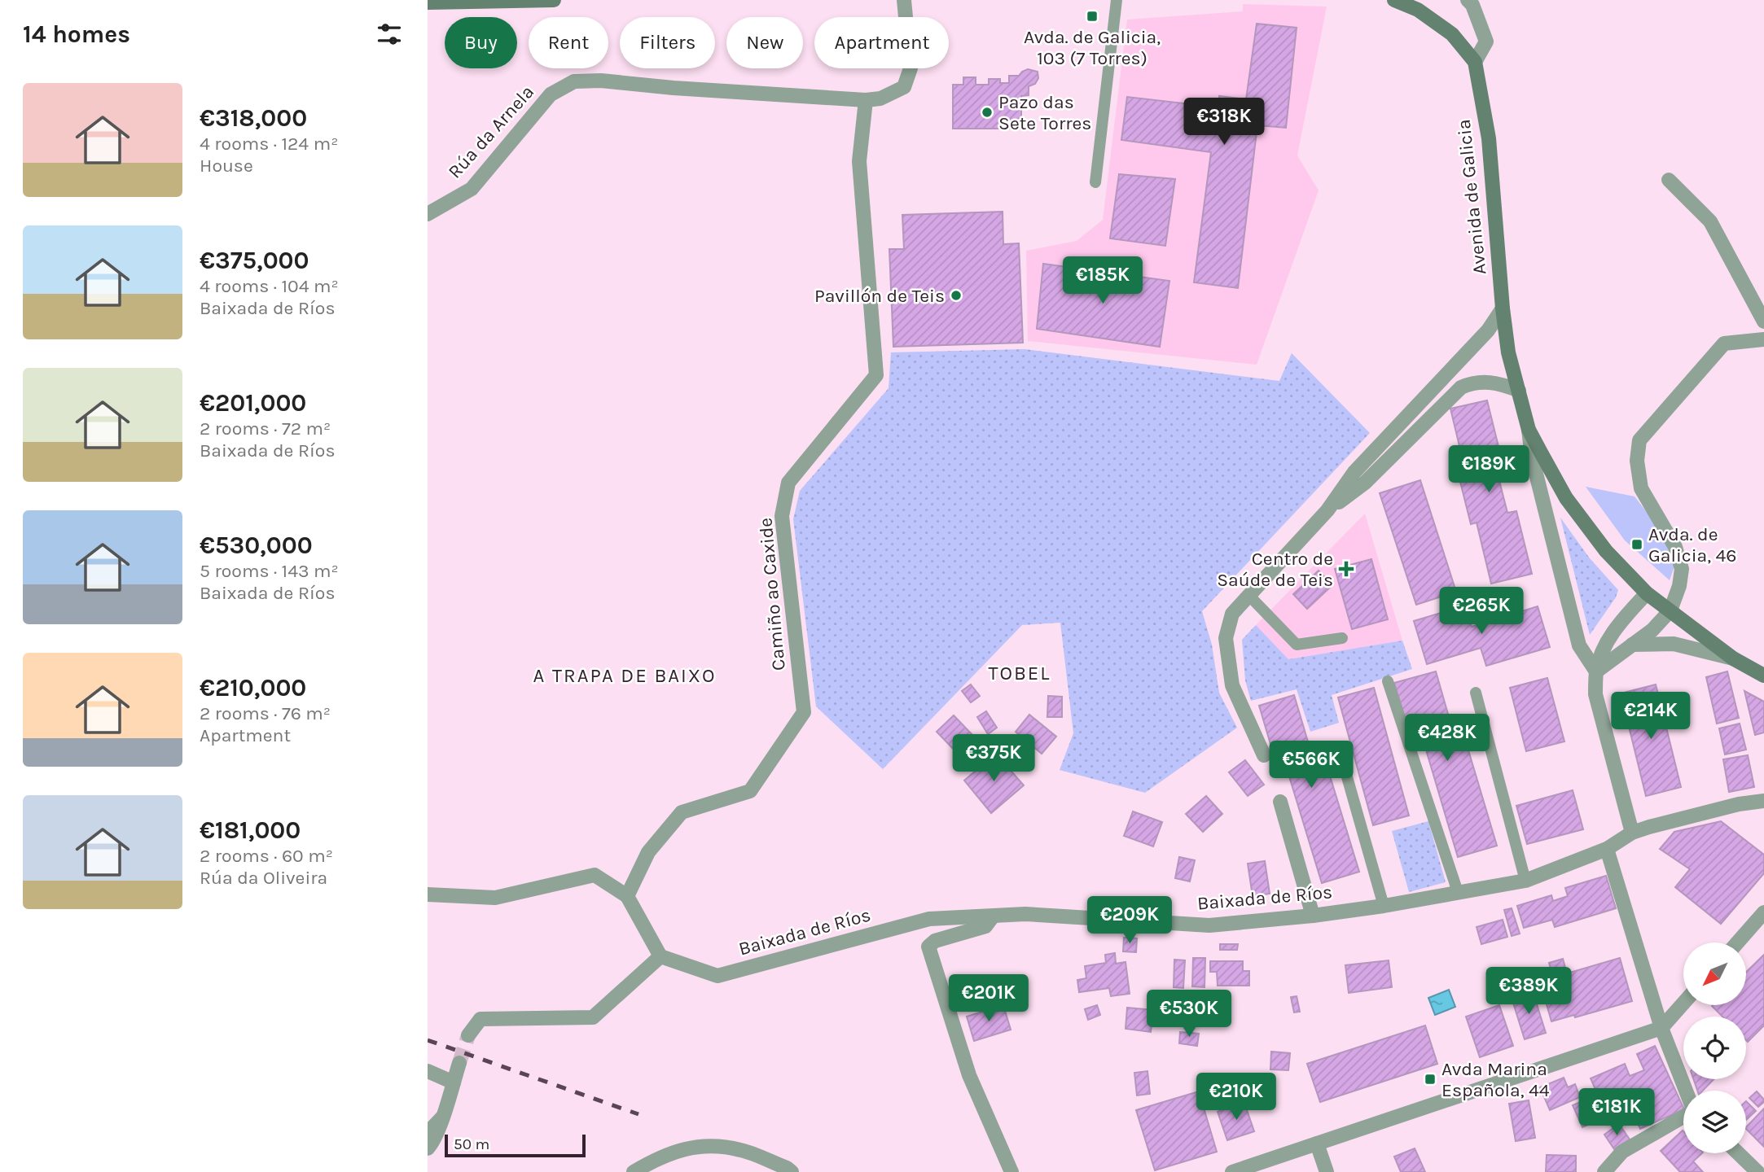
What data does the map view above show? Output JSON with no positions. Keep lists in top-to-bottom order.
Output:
{
  "streets": {
    "main road": ["Avenida de Galicia"],
    "street": ["Rúa da Arnela", "Camiño ao Caxide", "Baixada de Ríos"]
  },
  "crossings": [
    ["Rúa da Arnela", "Camiño ao Caxide"]
  ],
  "districts": ["TOBEL", "A TRAPA DE BAIXO"],
  "places": {
    "transit": ["Avda. de Galicia, 103 (7 Torres)", "Avda. de Galicia, 46", "Avda Marina Española, 44"],
    "other": ["Pazo das Sete Torres", "Pavillón de Teis"],
    "health": ["Centro de Saúde de Teis"]
  },
  "scale_bar": "50 m",
  "north": "bottom left",
  "page": {
    "heading": "14 homes",
    "chip": [
      "Buy",
      "Rent",
      "Filters",
      "New",
      "Apartment"
    ],
    "list": [
      {
        "name": "€318,000",
        "note": "4 rooms · 124 m² · House"
      },
      {
        "name": "€375,000",
        "note": "4 rooms · 104 m² · Baixada de Ríos"
      },
      {
        "name": "€201,000",
        "note": "2 rooms · 72 m² · Baixada de Ríos"
      },
      {
        "name": "€530,000",
        "note": "5 rooms · 143 m² · Baixada de Ríos"
      },
      {
        "name": "€210,000",
        "note": "2 rooms · 76 m² · Apartment"
      },
      {
        "name": "€181,000",
        "note": "2 rooms · 60 m² · Rúa da Oliveira"
      }
    ],
    "price": [
      "€318K",
      "€185K",
      "€189K",
      "€265K",
      "€214K",
      "€428K",
      "€375K",
      "€566K",
      "€209K",
      "€389K",
      "€201K",
      "€530K",
      "€210K",
      "€181K"
    ],
    "scale": "50 m"
  }
}
